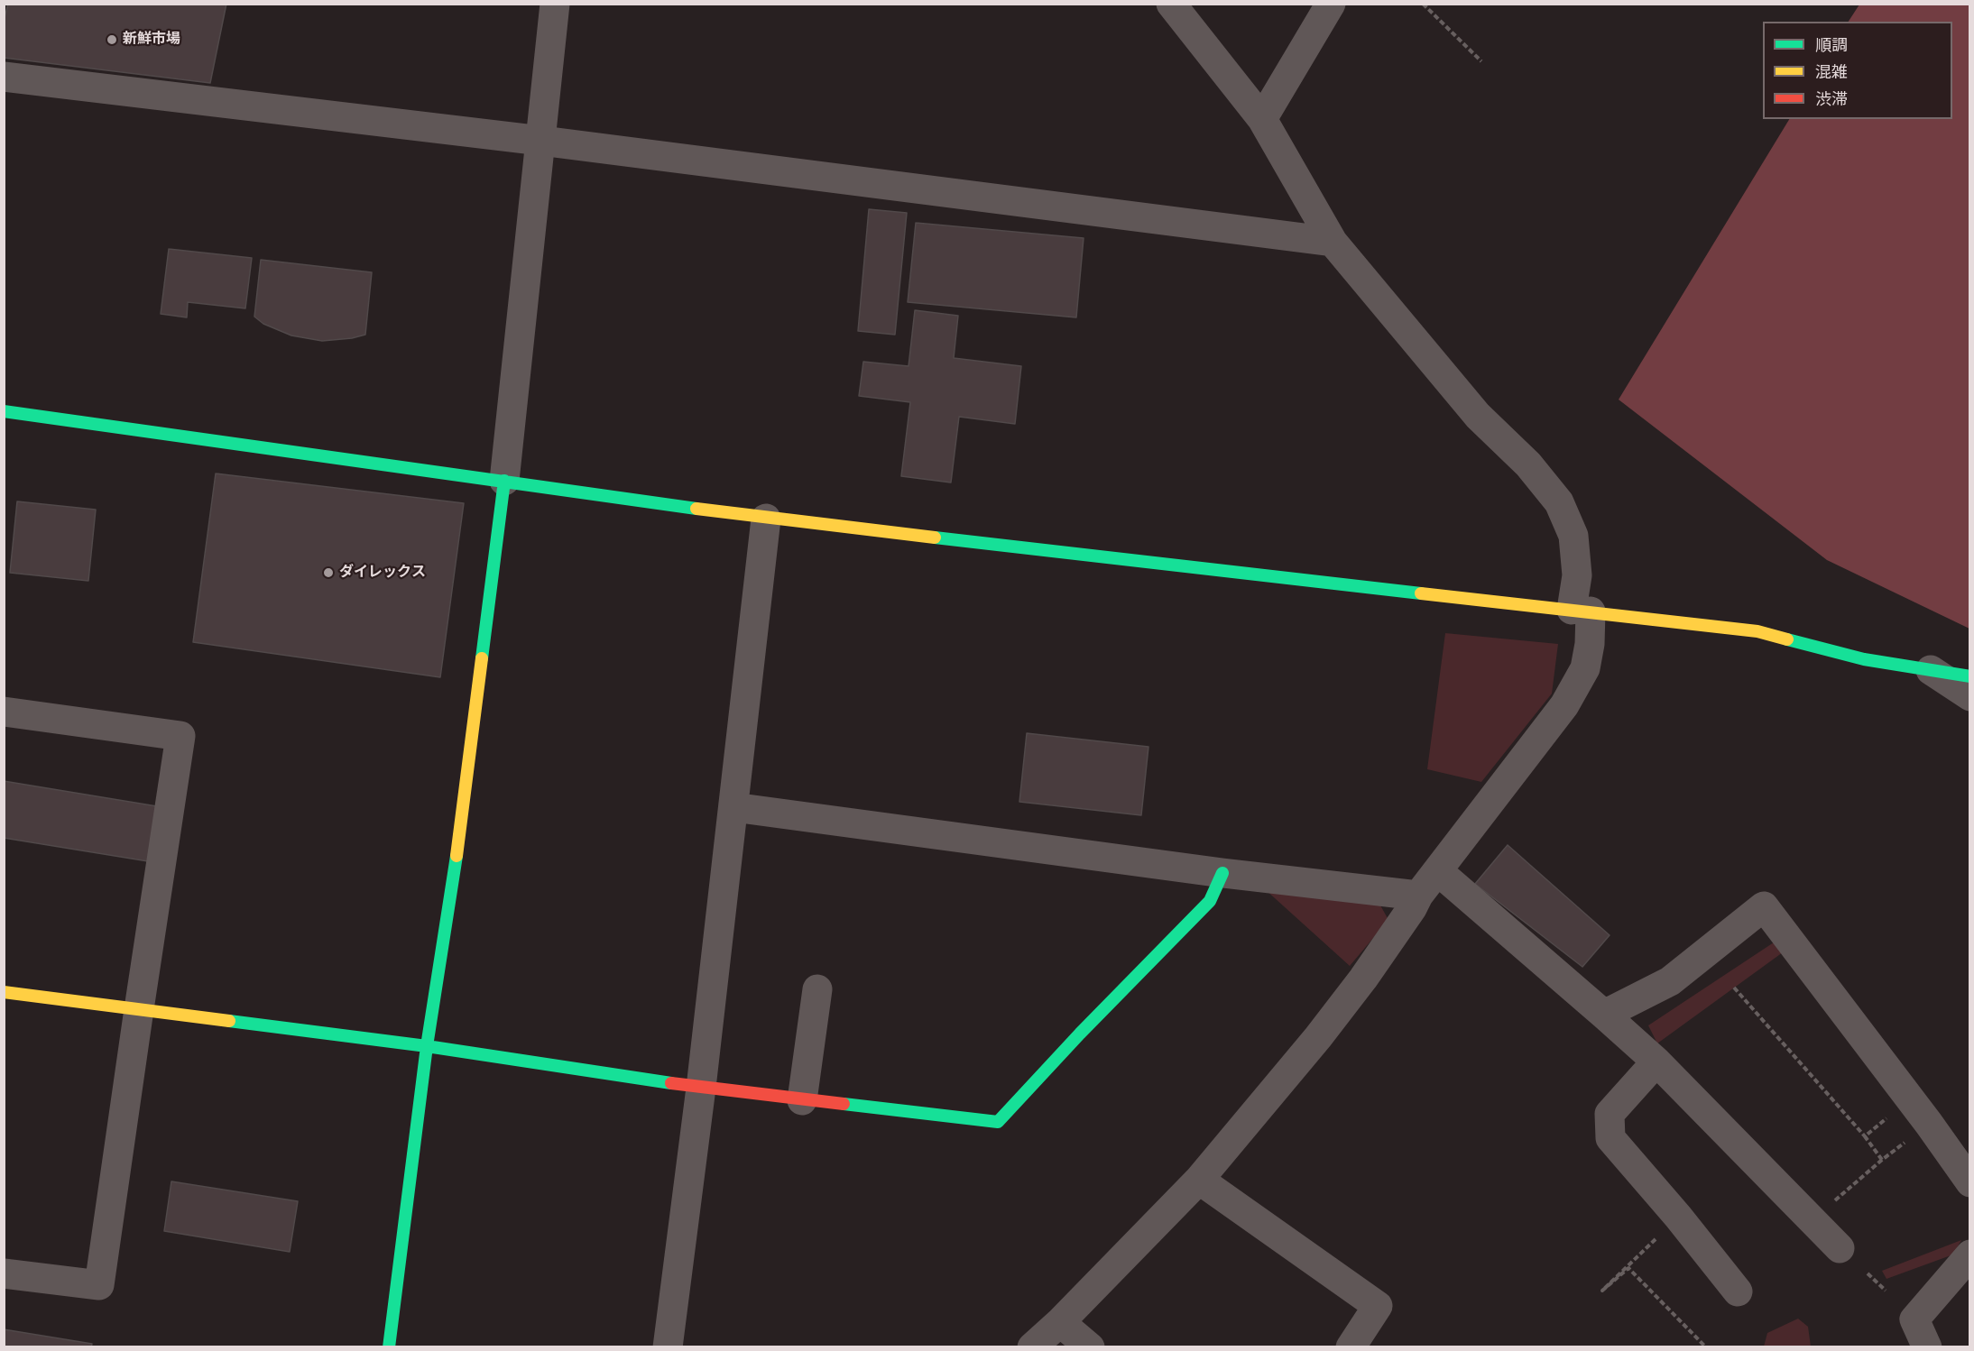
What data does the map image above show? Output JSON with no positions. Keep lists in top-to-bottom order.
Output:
{
  "places": ["新鮮市場", "ダイレックス"],
  "legend": ["順調", "混雑", "渋滞"]
}
